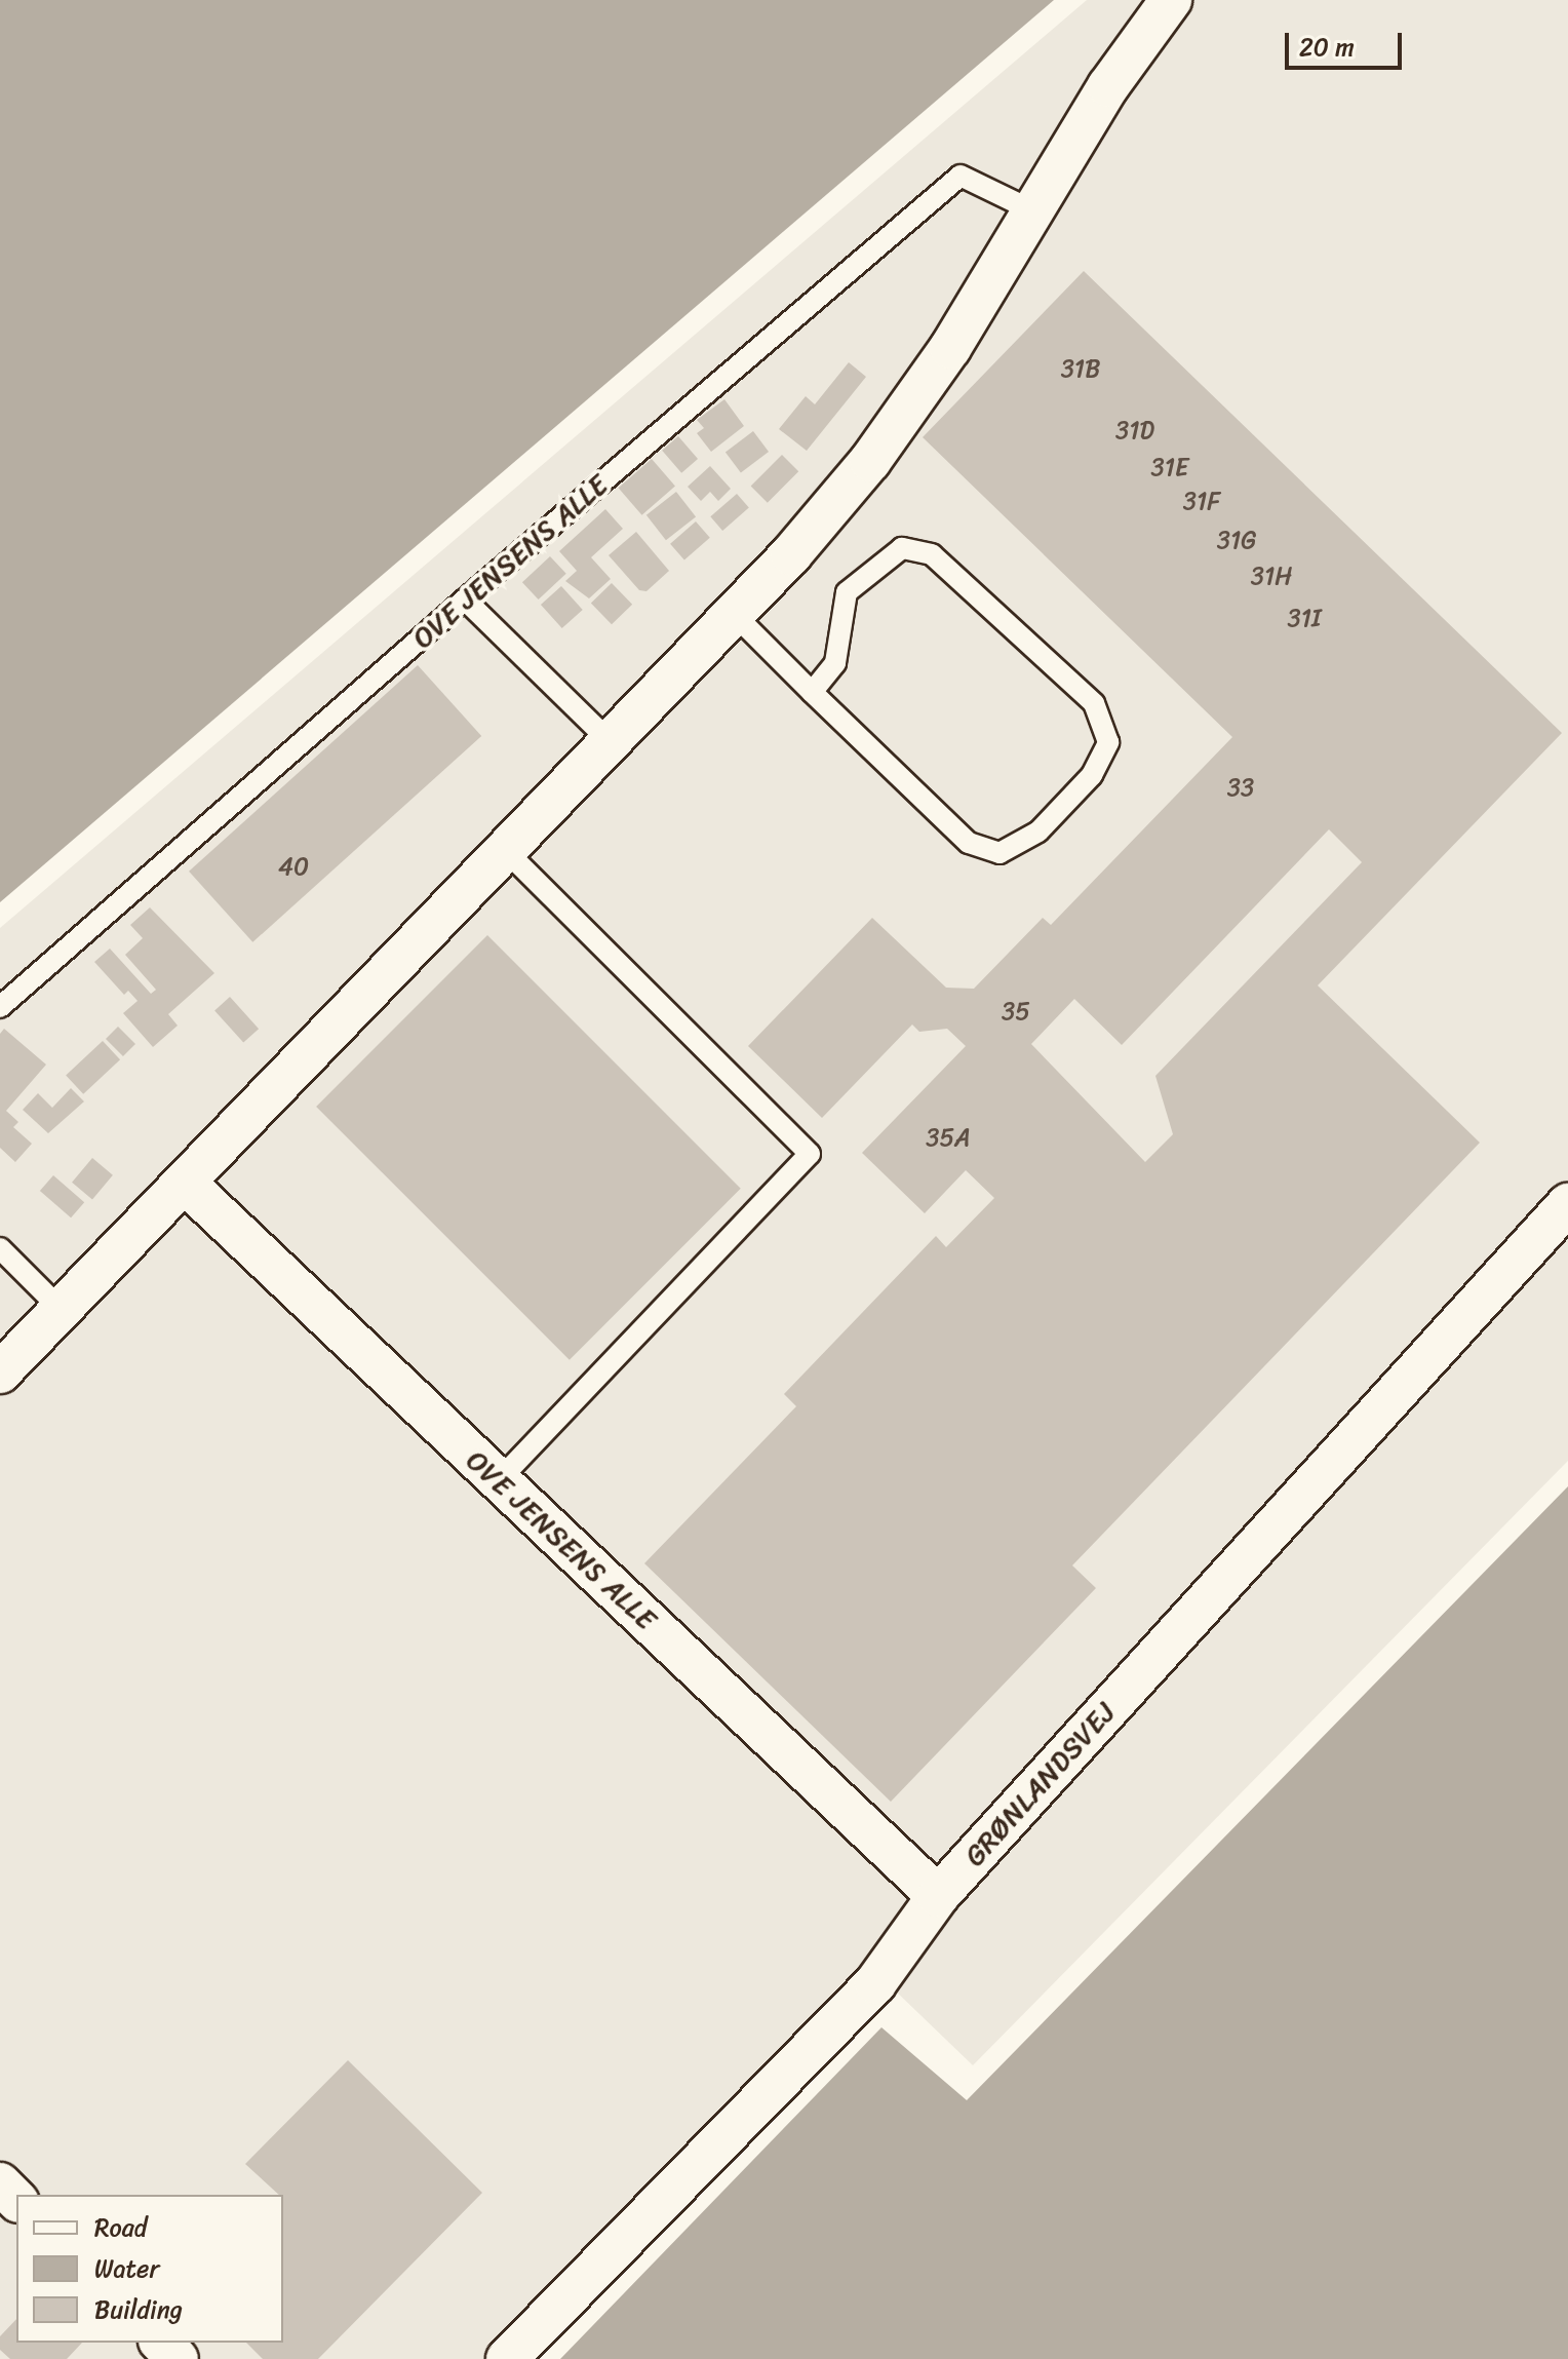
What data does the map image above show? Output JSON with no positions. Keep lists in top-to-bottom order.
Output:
{
  "streets": {
    "street": ["OVE JENSENS ALLE", "GRØNLANDSVEJ"]
  },
  "crossings": [
    ["OVE JENSENS ALLE", "GRØNLANDSVEJ"]
  ],
  "house_numbers": [
    "31B",
    "31D",
    "31E",
    "31F",
    "31G",
    "31H",
    "31I",
    "33",
    "40",
    "35",
    "35A"
  ],
  "legend": ["Road", "Water", "Building"],
  "scale_bar": "20 m"
}
